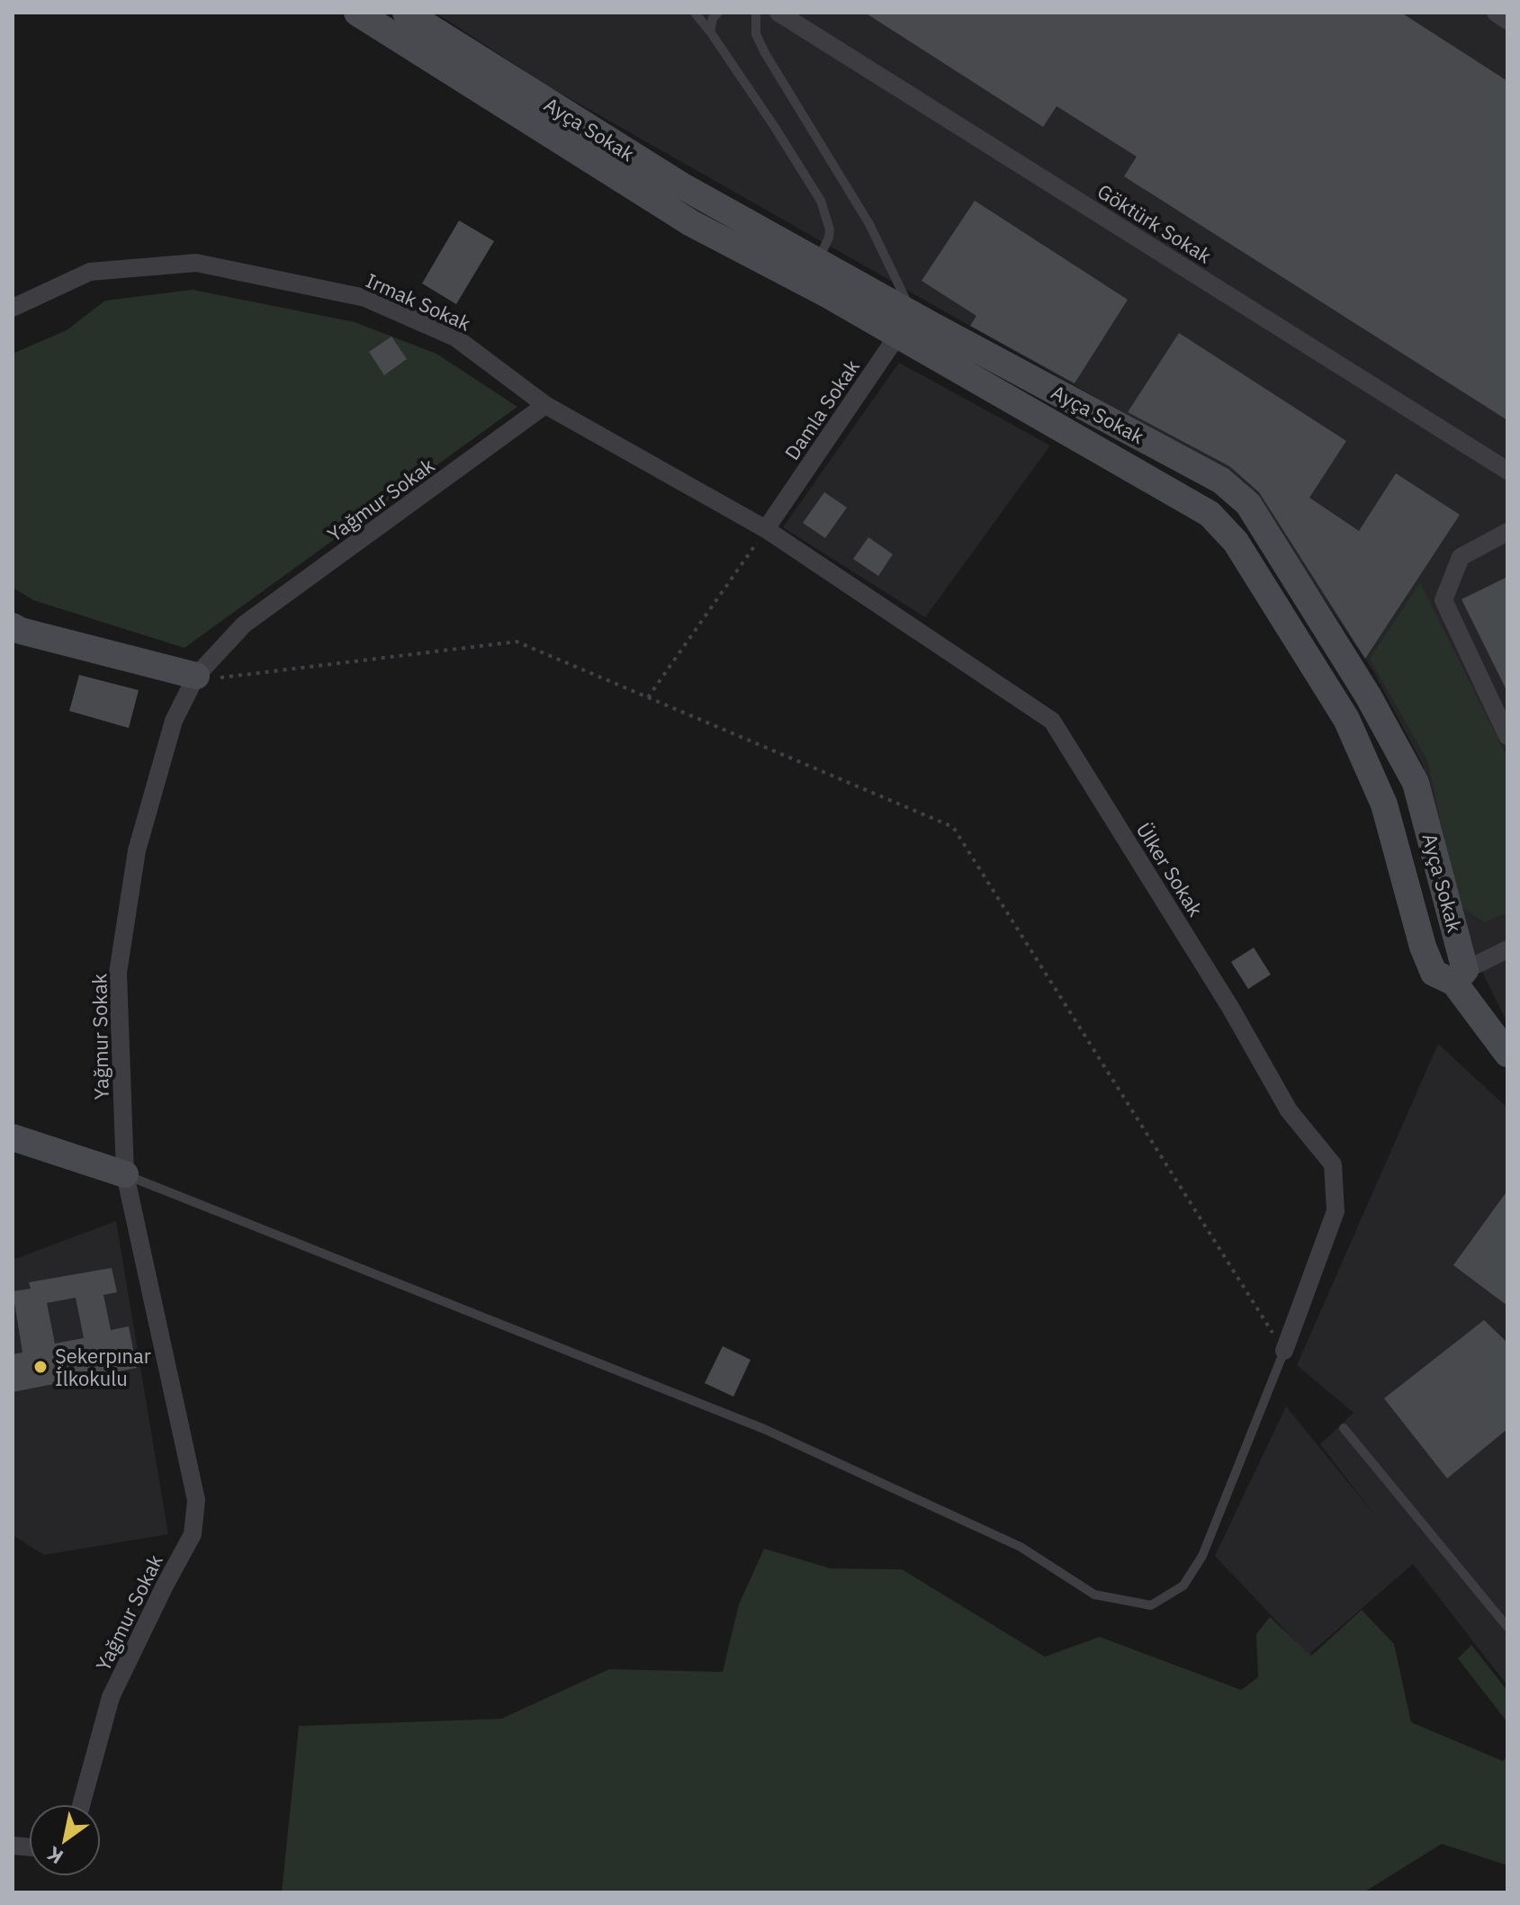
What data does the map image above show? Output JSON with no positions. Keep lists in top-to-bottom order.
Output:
{
  "streets": {
    "street": [
      "Ayça Sokak",
      "Göktürk Sokak",
      "Irmak Sokak",
      "Damla Sokak",
      "Yağmur Sokak",
      "Ülker Sokak"
    ]
  },
  "crossings": [
    ["Ayça Sokak", "Damla Sokak"],
    ["Irmak Sokak", "Damla Sokak"],
    ["Irmak Sokak", "Yağmur Sokak"],
    ["Irmak Sokak", "Ülker Sokak"],
    ["Damla Sokak", "Ülker Sokak"]
  ],
  "places": ["Şekerpınar İlkokulu"],
  "north": "bottom left"
}
